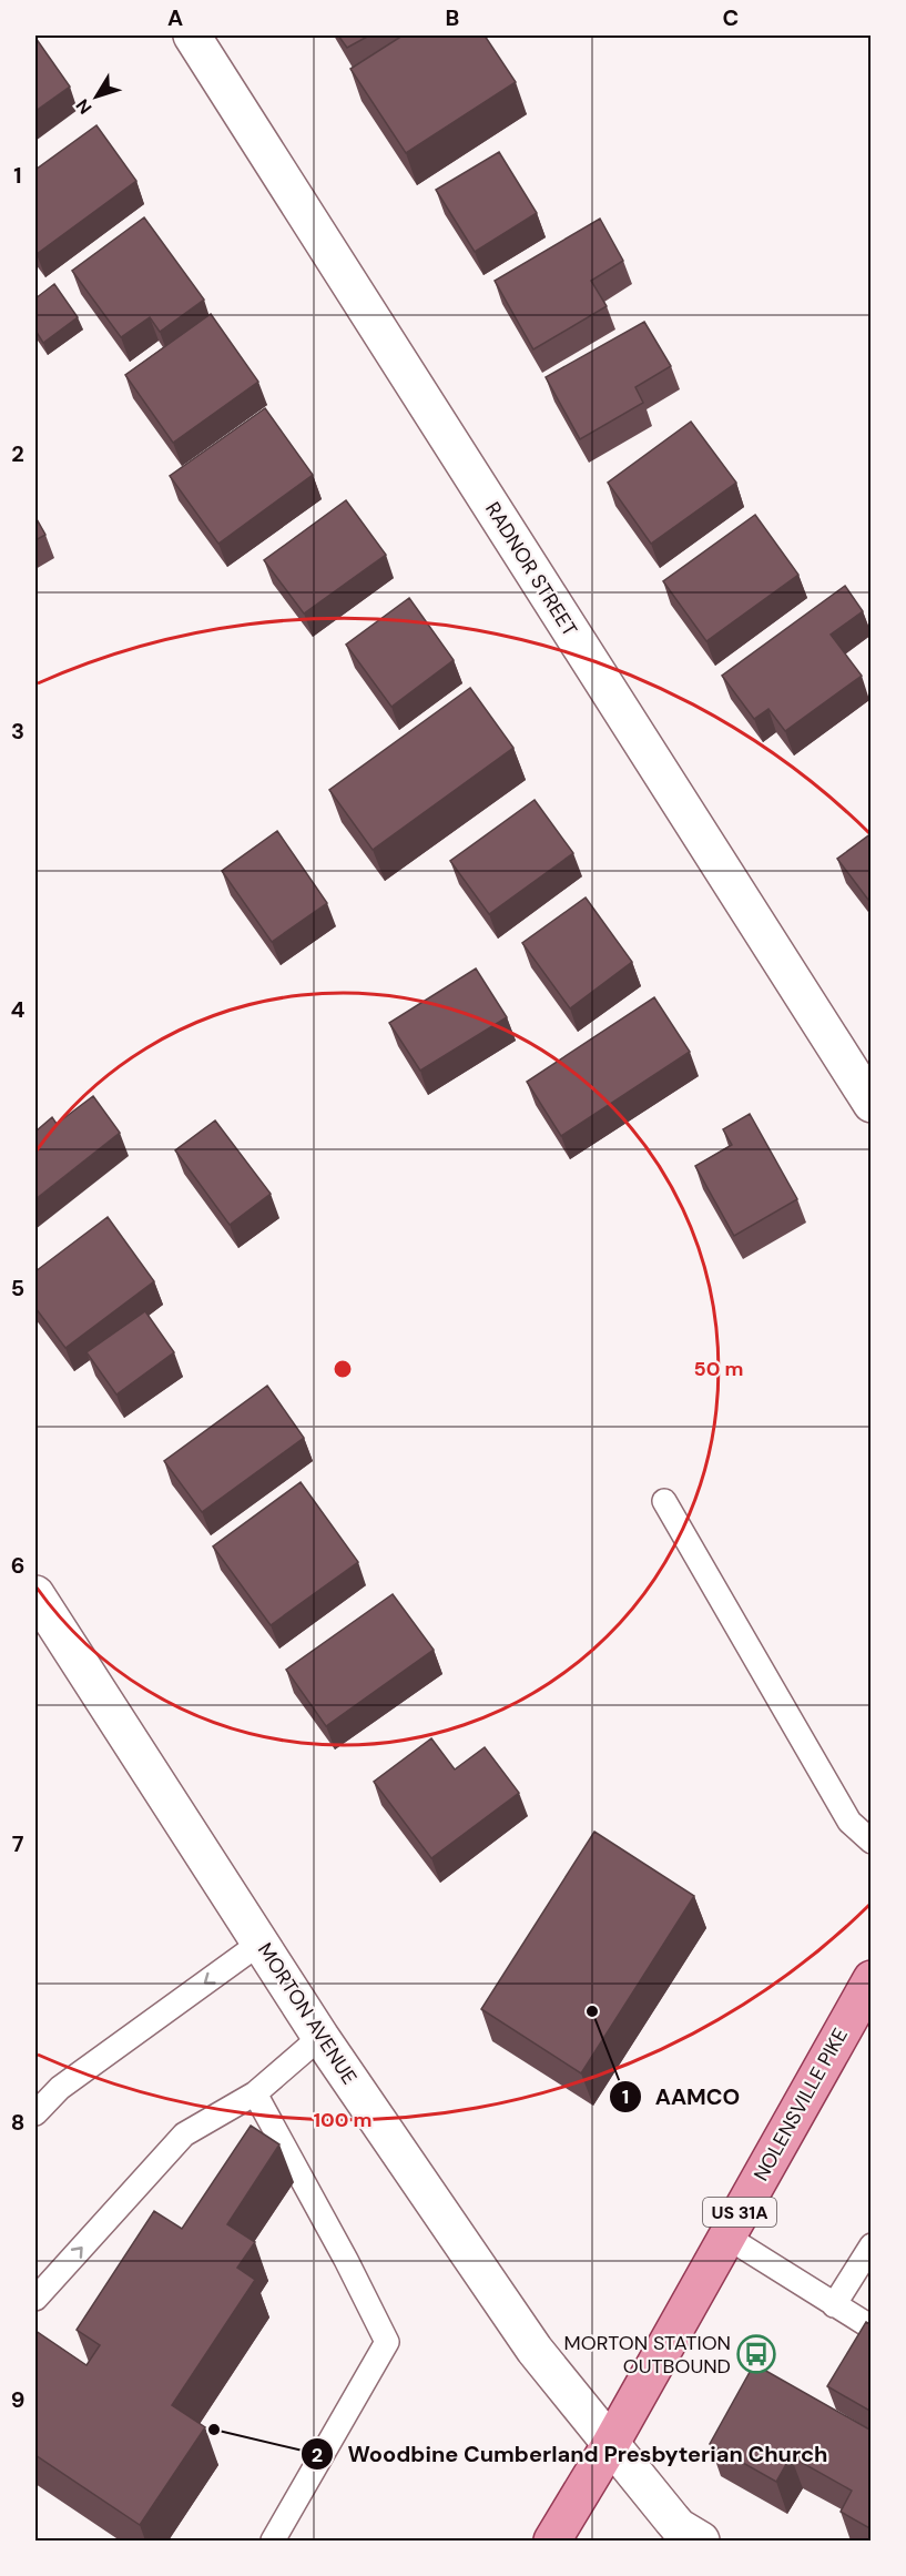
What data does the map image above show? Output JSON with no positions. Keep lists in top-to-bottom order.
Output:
{
  "streets": {
    "main road": ["NOLENSVILLE PIKE", "US 31A"],
    "street": ["RADNOR STREET", "MORTON AVENUE"]
  },
  "crossings": [
    ["MORTON AVENUE", "NOLENSVILLE PIKE"]
  ],
  "places": {
    "other": ["AAMCO", "Woodbine Cumberland Presbyterian Church"],
    "bus stop": ["MORTON STATION OUTBOUND"]
  },
  "north": "bottom left",
  "grid": {
    "columns": ["A", "B", "C"],
    "rows": [
      "1",
      "2",
      "3",
      "4",
      "5",
      "6",
      "7",
      "8",
      "9"
    ]
  },
  "rings": ["50 m", "100 m"]
}
